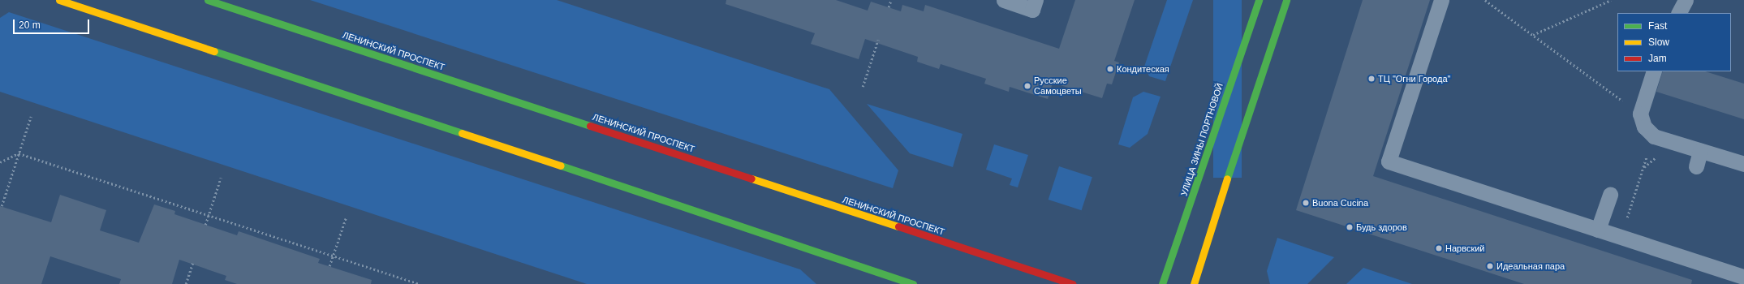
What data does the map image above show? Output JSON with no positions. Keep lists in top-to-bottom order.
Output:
{
  "streets": {
    "main road": ["ЛЕНИНСКИЙ ПРОСПЕКТ", "УЛИЦА ЗИНЫ ПОРТНОВОЙ"]
  },
  "places": [
    "Кондитеская",
    "ТЦ \"Огни Города\"",
    "Русские Самоцветы",
    "Buona Cucina",
    "Будь здоров",
    "Нарвский",
    "Идеальная пара"
  ],
  "legend": ["Fast", "Slow", "Jam"],
  "scale_bar": "20 m"
}
